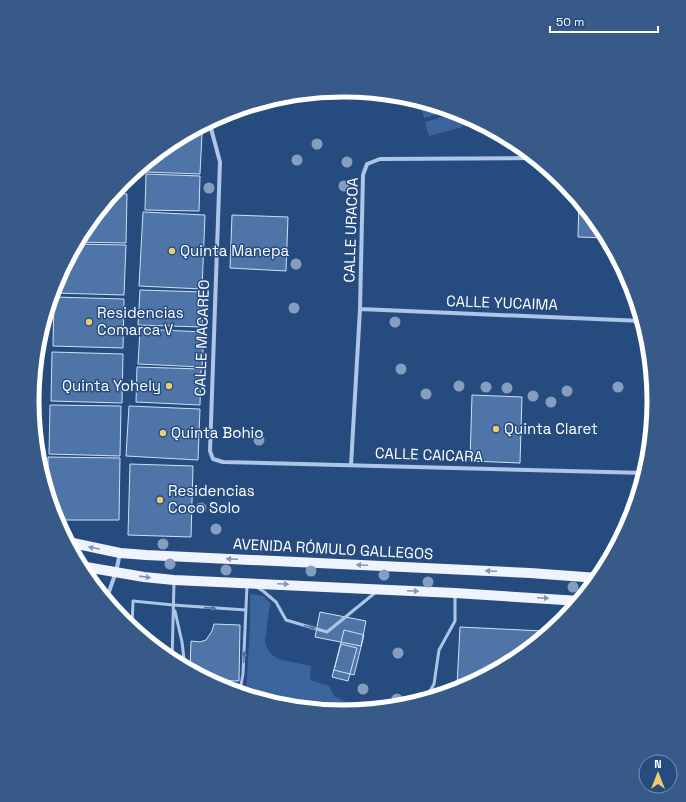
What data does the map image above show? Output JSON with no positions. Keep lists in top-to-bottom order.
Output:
{
  "streets": {
    "main road": ["AVENIDA RÓMULO GALLEGOS"],
    "street": [
      "CALLE URACOA",
      "CALLE YUCAIMA",
      "CALLE MACAREO",
      "CALLE CAICARA"
    ]
  },
  "crossings": [
    ["CALLE URACOA", "CALLE YUCAIMA"],
    ["CALLE URACOA", "CALLE CAICARA"],
    ["CALLE MACAREO", "CALLE CAICARA"]
  ],
  "places": [
    "Quinta Manepa",
    "Residencias Comarca V",
    "Quinta Yohely",
    "Quinta Claret",
    "Quinta Bohio",
    "Residencias Coco Solo"
  ],
  "scale_bar": "50 m",
  "north": "top"
}
